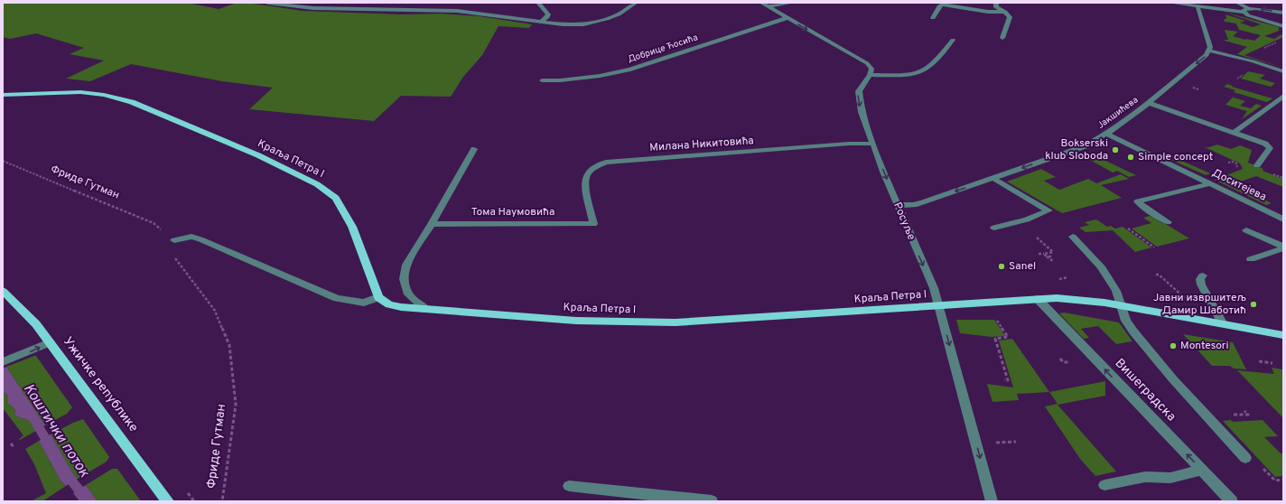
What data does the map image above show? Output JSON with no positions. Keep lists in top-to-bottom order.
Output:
{
  "streets": {
    "main road": ["Краља Петра I", "Ужичке републике"],
    "street": [
      "Добрице Ћосића",
      "Јакшићева",
      "Милана Никитовића",
      "Доситејева",
      "Тома Наумовића",
      "Росуље",
      "Вишеградска"
    ],
    "path": ["Фриде Гутман"]
  },
  "crossings": [
    ["Јакшићева", "Доситејева"],
    ["Јакшићева", "Росуље"],
    ["Милана Никитовића", "Тома Наумовића"],
    ["Милана Никитовића", "Росуље"],
    ["Краља Петра I", "Росуље"],
    ["Краља Петра I", "Вишеградска"]
  ],
  "one_way": ["Јакшићева", "Росуље"],
  "water": ["Коштички поток"],
  "places": [
    "Bokserski klub Sloboda",
    "Simple concept",
    "Sanel",
    "Јавни извршитељ Дамир Шаботић",
    "Montesori"
  ]
}
